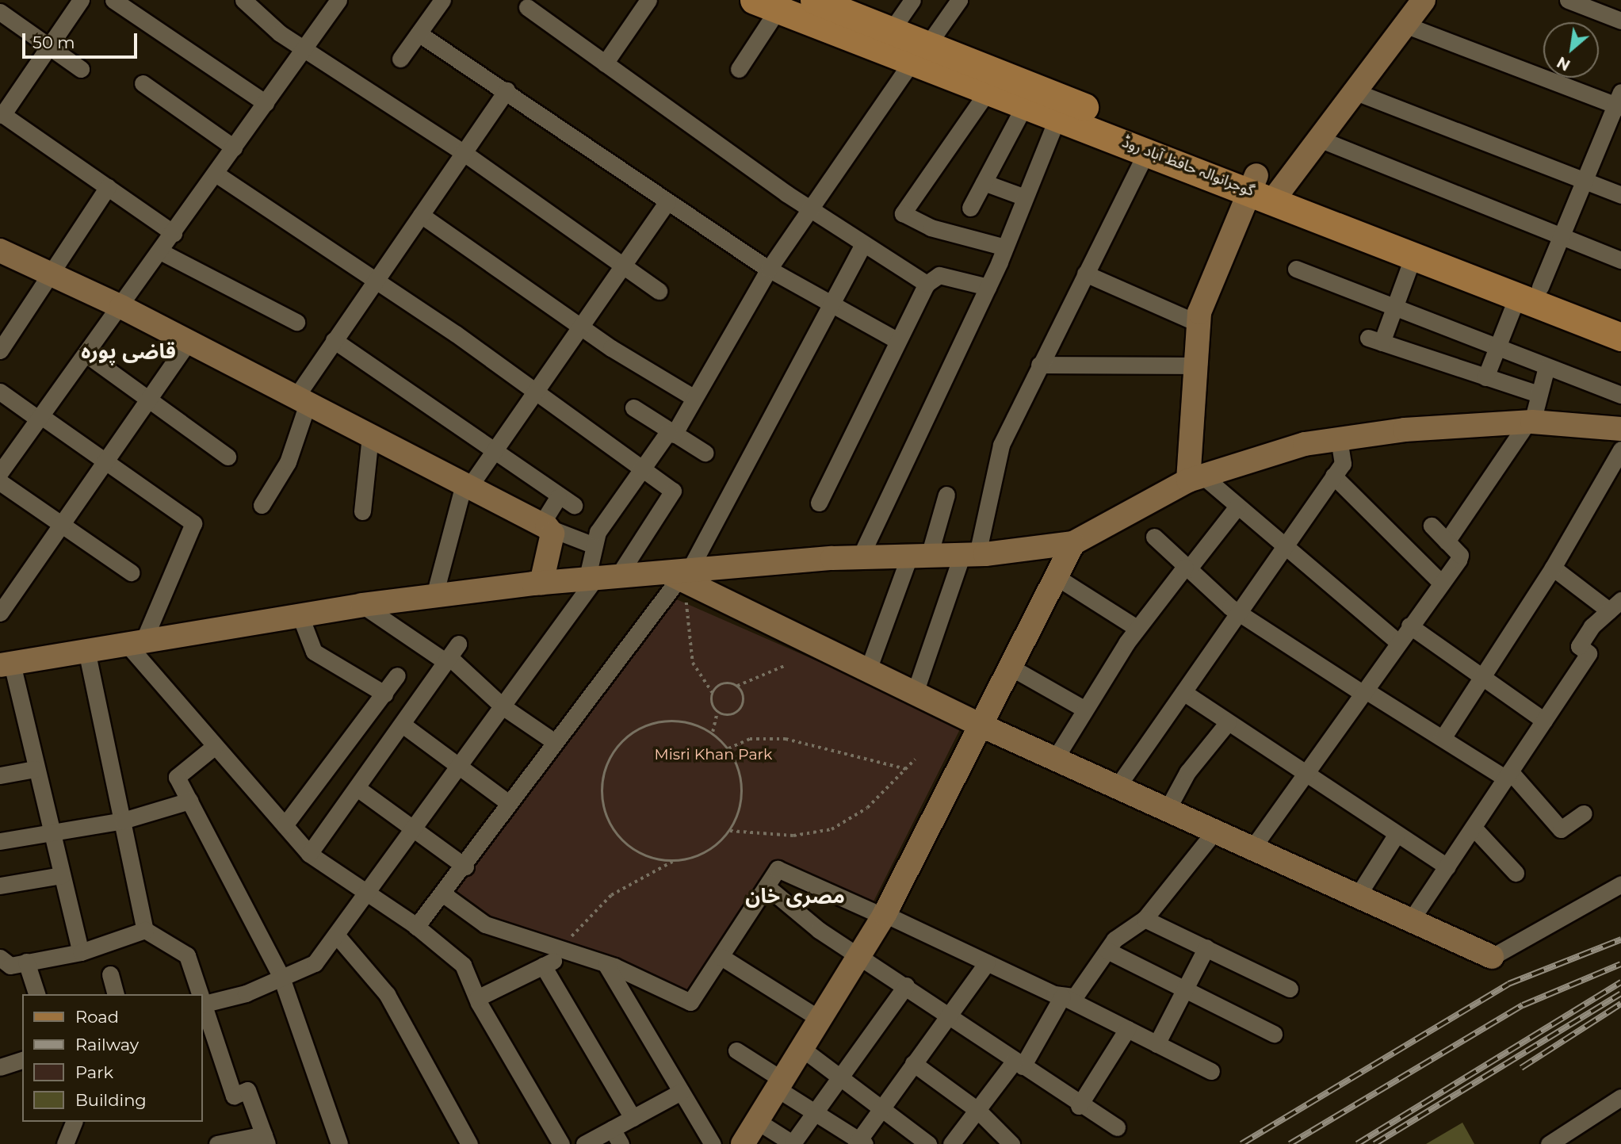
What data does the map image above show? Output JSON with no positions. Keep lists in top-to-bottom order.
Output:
{
  "streets": {
    "main road": ["گوجرانوالہ حافظ آباد روڈ"]
  },
  "districts": ["قاضی پورہ", "مصری خان"],
  "parks": ["Misri Khan Park"],
  "legend": [
    "Road",
    "Railway",
    "Park",
    "Building"
  ],
  "scale_bar": "50 m",
  "north": "bottom left"
}
